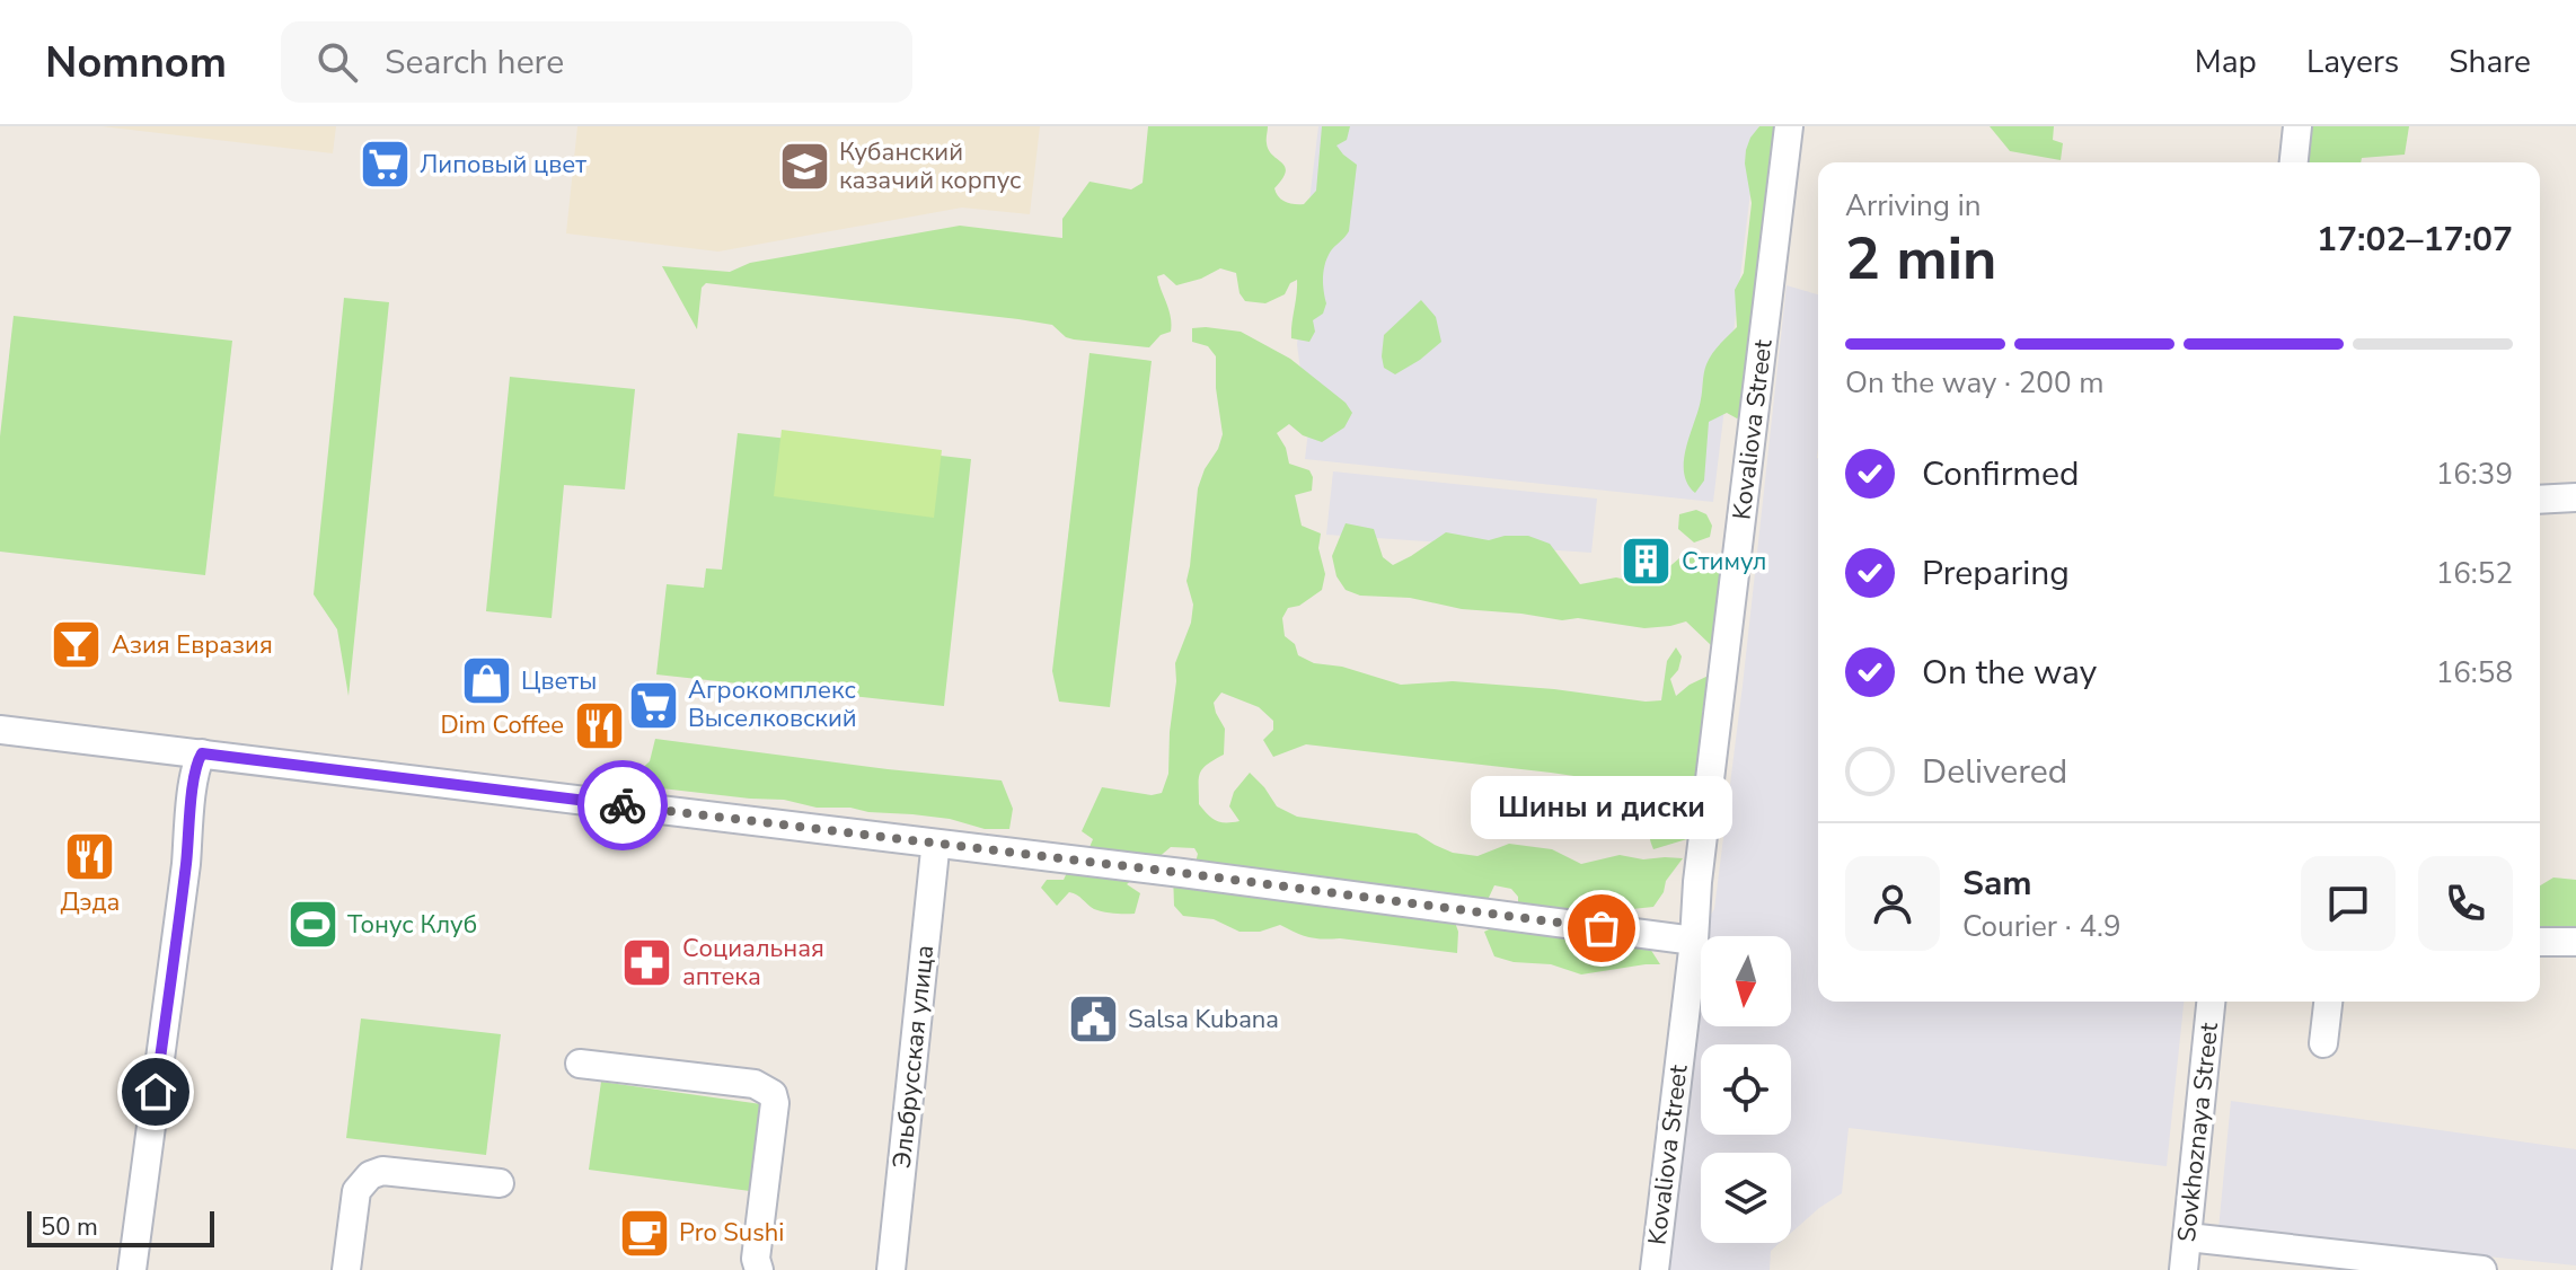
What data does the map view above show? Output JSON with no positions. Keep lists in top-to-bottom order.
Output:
{
  "streets": {
    "street": ["Kovaliova Street", "Эльбрусская улица", "Sovkhoznaya Street"]
  },
  "places": {
    "supermarket": ["Липовый цвет", "Агрокомплекс Выселковский"],
    "school or university": ["Кубанский казачий корпус"],
    "building": ["Стимул"],
    "bar": ["Азия Евразия"],
    "shop": ["Цветы"],
    "restaurant": ["Dim Coffee", "Дэда"],
    "sports": ["Тонус Клуб"],
    "other": ["Шины и диски"],
    "pharmacy": ["Социальная аптека"],
    "public building": ["Salsa Kubana"],
    "cafe": ["Pro Sushi"]
  },
  "scale_bar": "50 m",
  "north": "bottom",
  "page": {
    "header": "Nomnom",
    "search": "Search here",
    "nav": ["Map", "Layers", "Share"],
    "heading": ["2 min", "Arriving in", "17:02–17:07"],
    "panel": ["Sam", "Courier · 4.9"],
    "bar": "On the way · 200 m",
    "list": [
      ["Confirmed", "16:39"],
      ["Preparing", "16:52"],
      ["On the way", "16:58"],
      "Delivered"
    ],
    "bubble": "Шины и диски",
    "scale": "50 m"
  }
}
